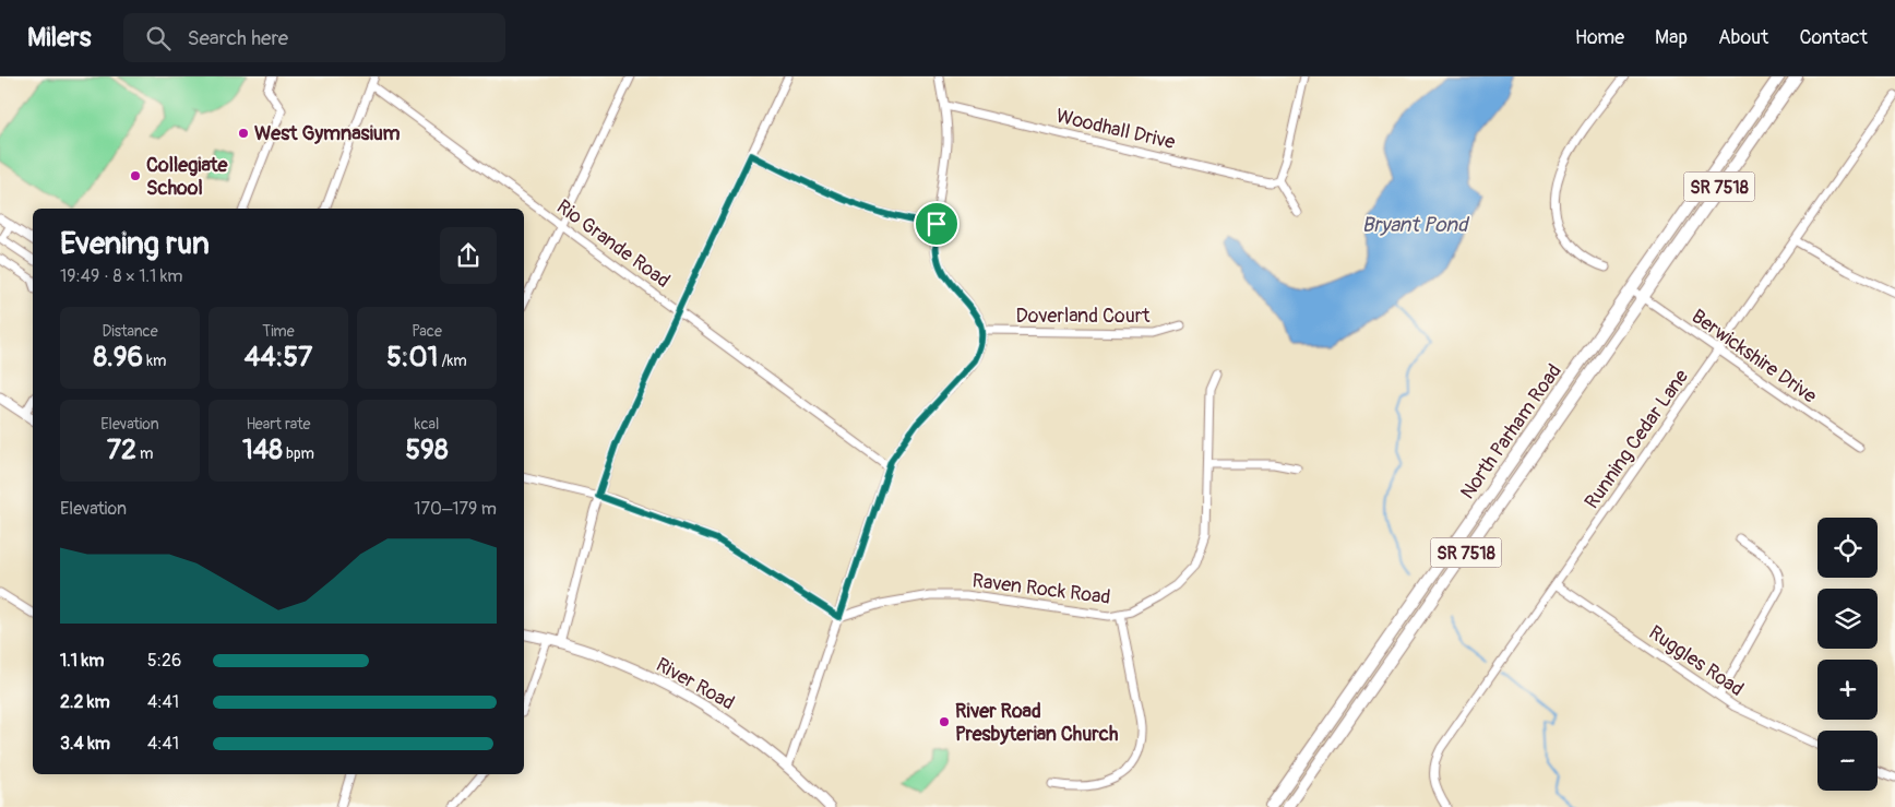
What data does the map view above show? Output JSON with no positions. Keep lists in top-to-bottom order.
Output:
{
  "streets": {
    "highway": ["SR 7518", "North Parham Road"],
    "main road": ["River Road"],
    "street": [
      "Woodhall Drive",
      "Rio Grande Road",
      "Doverland Court",
      "Berwickshire Drive",
      "Running Cedar Lane",
      "Raven Rock Road",
      "Ruggles Road"
    ]
  },
  "crossings": [
    ["Berwickshire Drive", "North Parham Road"],
    ["Berwickshire Drive", "Running Cedar Lane"],
    ["Running Cedar Lane", "Ruggles Road"]
  ],
  "water": ["Bryant Pond"],
  "places": ["West Gymnasium", "Collegiate School", "River Road Presbyterian Church"],
  "page": {
    "header": "Milers",
    "search": "Search here",
    "nav": [
      "Home",
      "Map",
      "About",
      "Contact"
    ],
    "heading": ["Evening run", "19:49 · 8 × 1.1 km"],
    "stats": [
      ["Distance", "8.96 km"],
      ["Time", "44:57"],
      ["Pace", "5:01 /km"],
      ["Elevation", "72 m"],
      ["Heart rate", "148 bpm"],
      ["kcal", "598"]
    ],
    "chart": ["Elevation", "170–179 m"],
    "map_buttons": ["+", "−"],
    "list": [
      {
        "name": "1.1 km",
        "note": "5:26"
      },
      {
        "name": "2.2 km",
        "note": "4:41"
      },
      {
        "name": "3.4 km",
        "note": "4:41"
      }
    ]
  }
}
